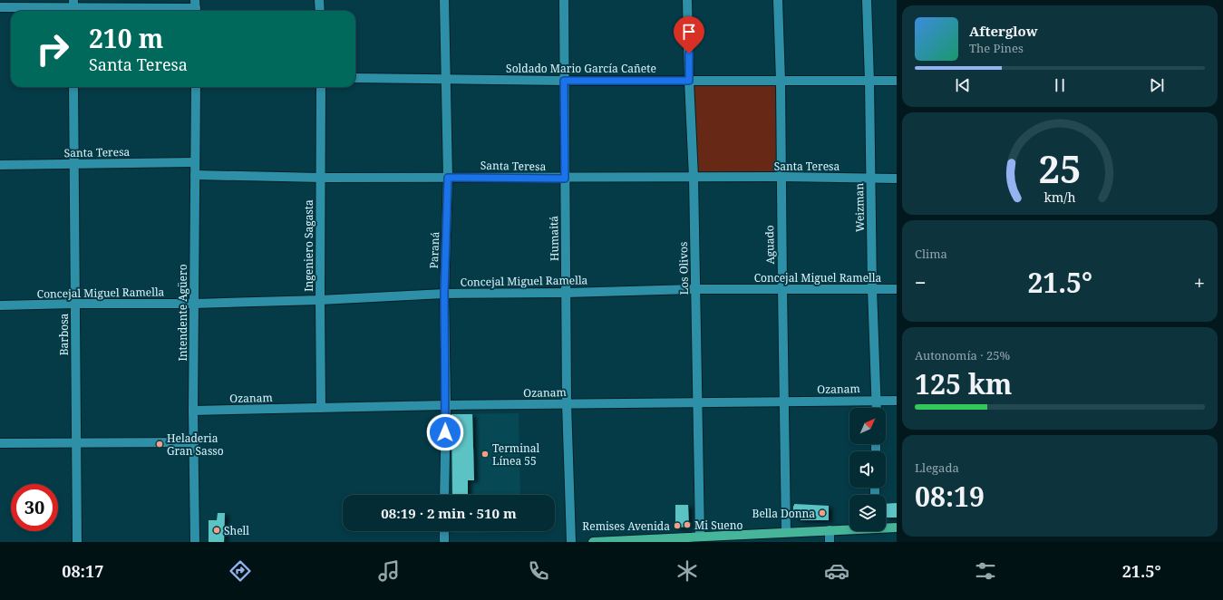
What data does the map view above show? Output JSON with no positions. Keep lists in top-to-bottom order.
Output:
{
  "streets": {
    "street": [
      "Soldado Mario García Cañete",
      "Santa Teresa",
      "Weizman",
      "Humaitá",
      "Aguado",
      "Ingeniero Sagasta",
      "Paraná",
      "Los Olivos",
      "Concejal Miguel Ramella",
      "Intendente Agüero",
      "Barbosa",
      "Ozanam"
    ]
  },
  "crossings": [
    ["Soldado Mario García Cañete", "Weizman"],
    ["Soldado Mario García Cañete", "Humaitá"],
    ["Soldado Mario García Cañete", "Aguado"],
    ["Soldado Mario García Cañete", "Paraná"],
    ["Soldado Mario García Cañete", "Los Olivos"],
    ["Santa Teresa", "Weizman"],
    ["Santa Teresa", "Humaitá"],
    ["Santa Teresa", "Aguado"],
    ["Santa Teresa", "Ingeniero Sagasta"],
    ["Santa Teresa", "Paraná"],
    ["Santa Teresa", "Los Olivos"],
    ["Santa Teresa", "Intendente Agüero"],
    ["Santa Teresa", "Barbosa"],
    ["Weizman", "Concejal Miguel Ramella"],
    ["Weizman", "Ozanam"],
    ["Humaitá", "Concejal Miguel Ramella"],
    ["Humaitá", "Ozanam"],
    ["Aguado", "Concejal Miguel Ramella"],
    ["Aguado", "Ozanam"],
    ["Ingeniero Sagasta", "Concejal Miguel Ramella"],
    ["Ingeniero Sagasta", "Ozanam"],
    ["Paraná", "Concejal Miguel Ramella"],
    ["Paraná", "Ozanam"],
    ["Los Olivos", "Concejal Miguel Ramella"],
    ["Los Olivos", "Ozanam"],
    ["Concejal Miguel Ramella", "Intendente Agüero"],
    ["Concejal Miguel Ramella", "Barbosa"],
    ["Intendente Agüero", "Ozanam"]
  ],
  "places": [
    "Heladeria Gran Sasso",
    "Terminal Línea 55",
    "Bella Donna",
    "Mi Sueno",
    "Remises Avenida",
    "Shell"
  ],
  "north": "top right",
  "page": {
    "turn": ["210 m", "Santa Teresa"],
    "song": ["Afterglow", "The Pines"],
    "tile": [
      "Clima",
      ["Autonomía · 25%", "125 km"],
      ["Llegada", "08:19"]
    ],
    "heat": ["−", "21.5°", "+"],
    "limit": "30",
    "trip": "08:19 · 2 min · 510 m",
    "tabs": ["08:17", "21.5°"],
    "gauge": ["25", "km/h"]
  }
}
